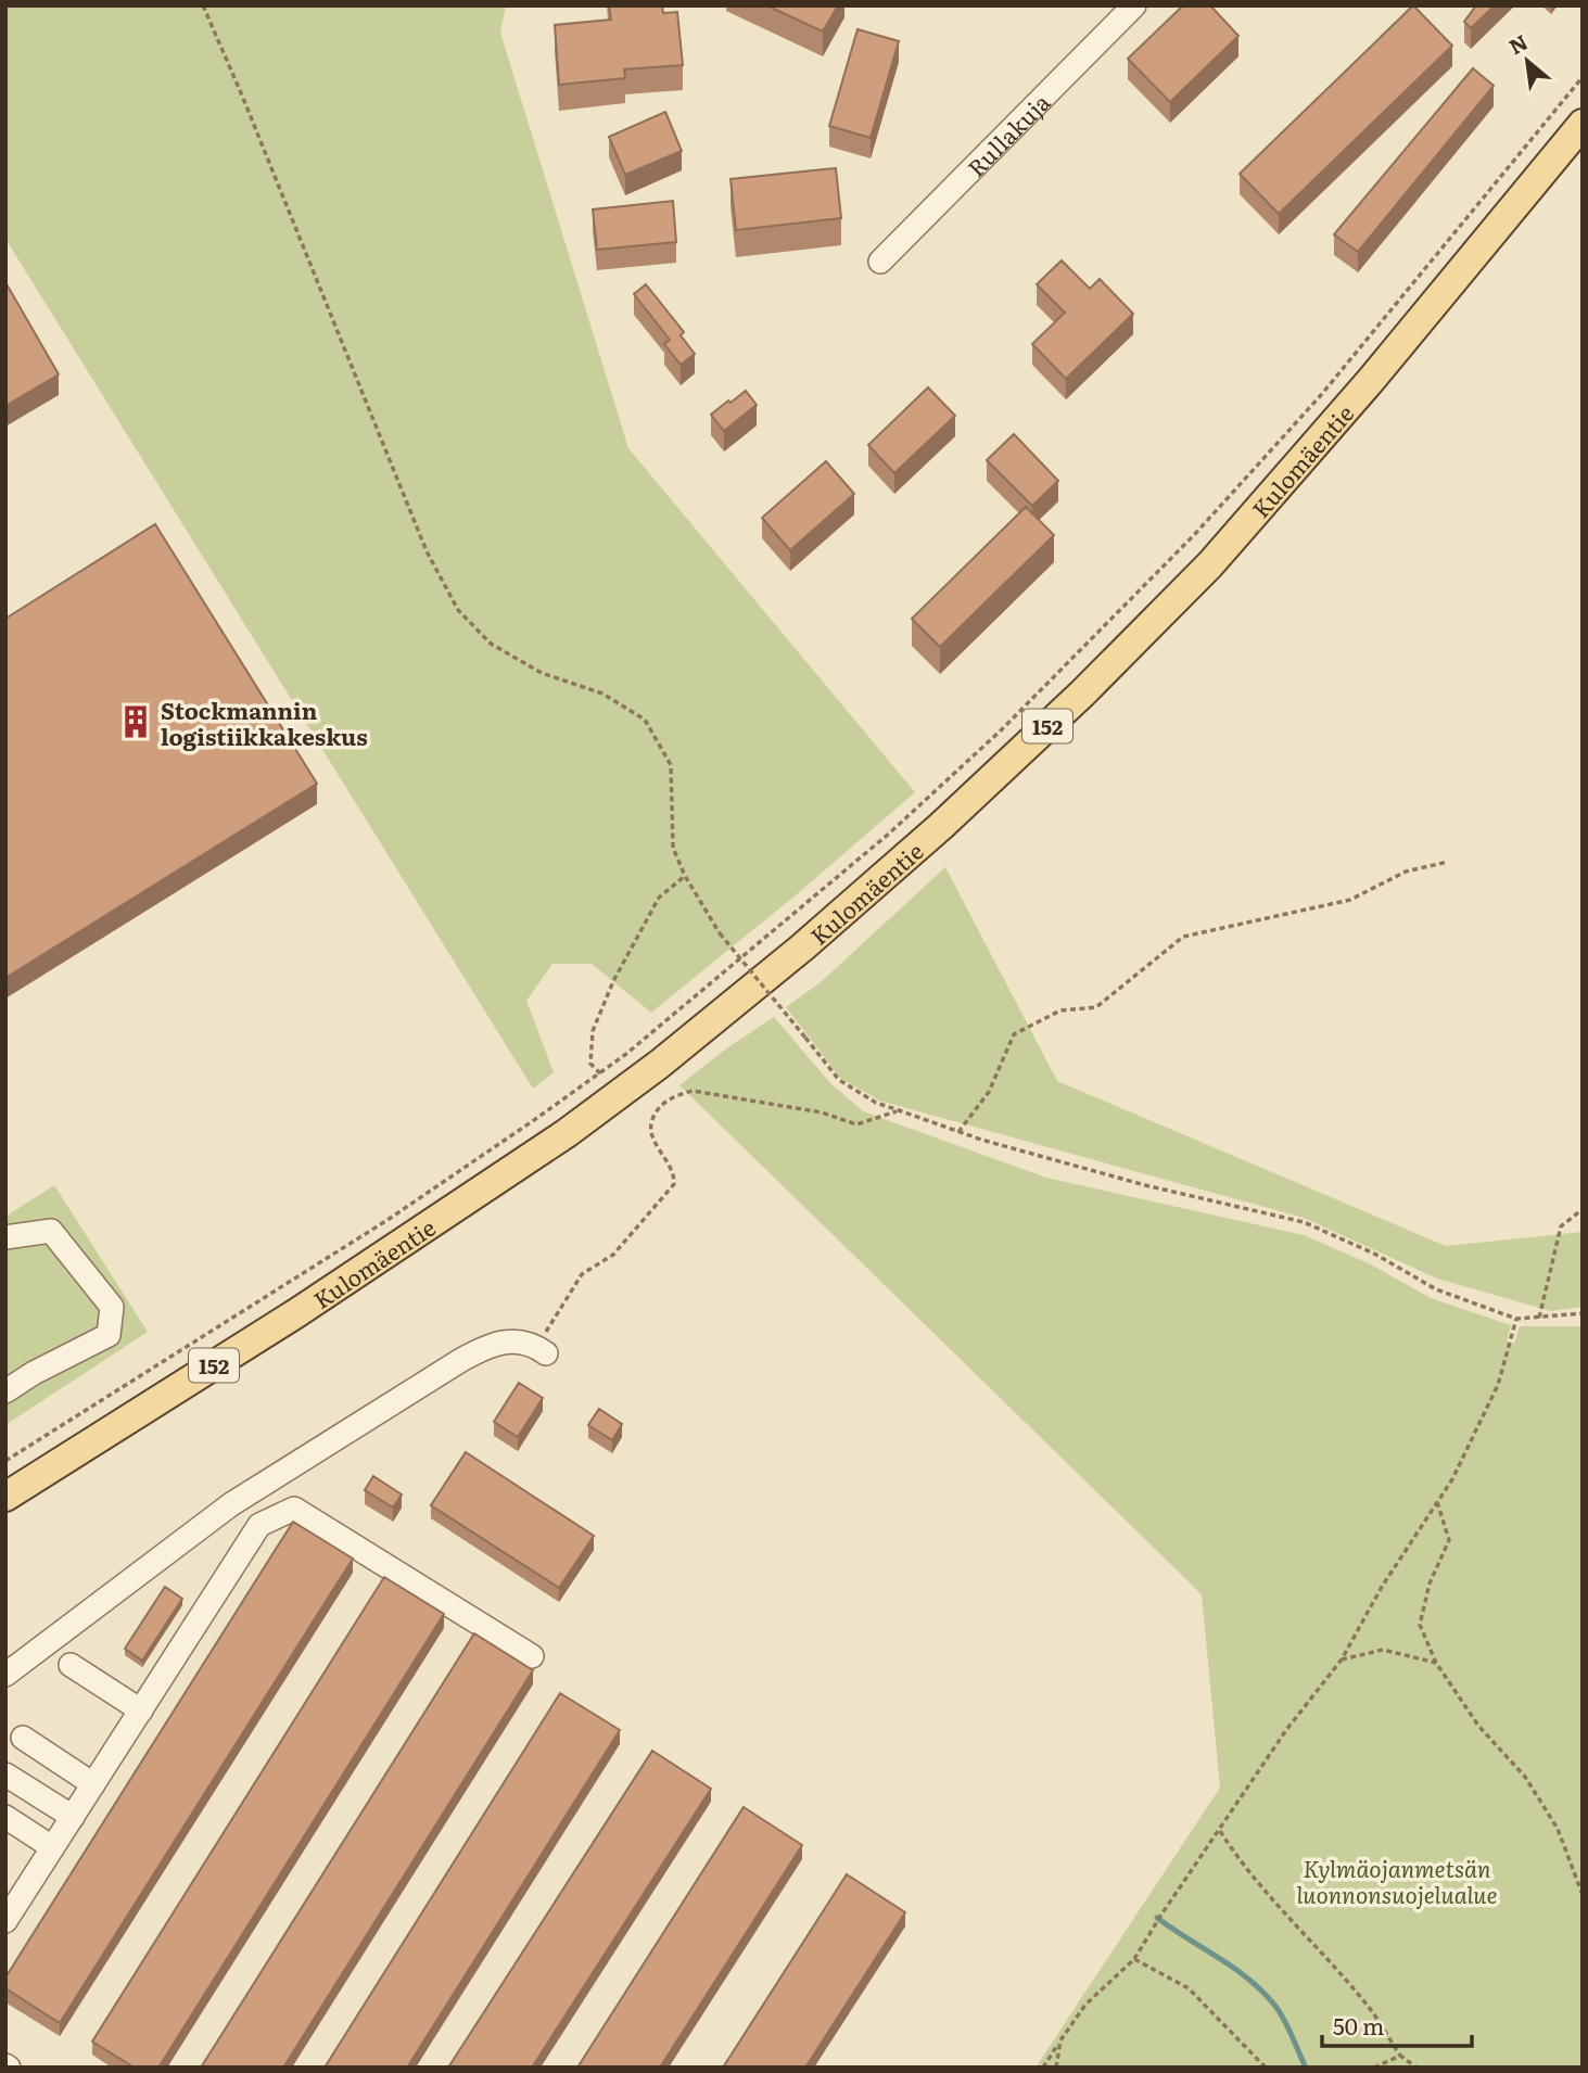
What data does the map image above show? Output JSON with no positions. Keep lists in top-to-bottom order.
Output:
{
  "streets": {
    "main road": ["Kulomäentie", "152"],
    "street": ["Rullakuja"]
  },
  "parks": ["Kylmäojanmetsän luonnonsuojelualue"],
  "places": {
    "building": ["Stockmannin logistiikkakeskus"]
  },
  "scale_bar": "50 m",
  "north": "top left"
}
